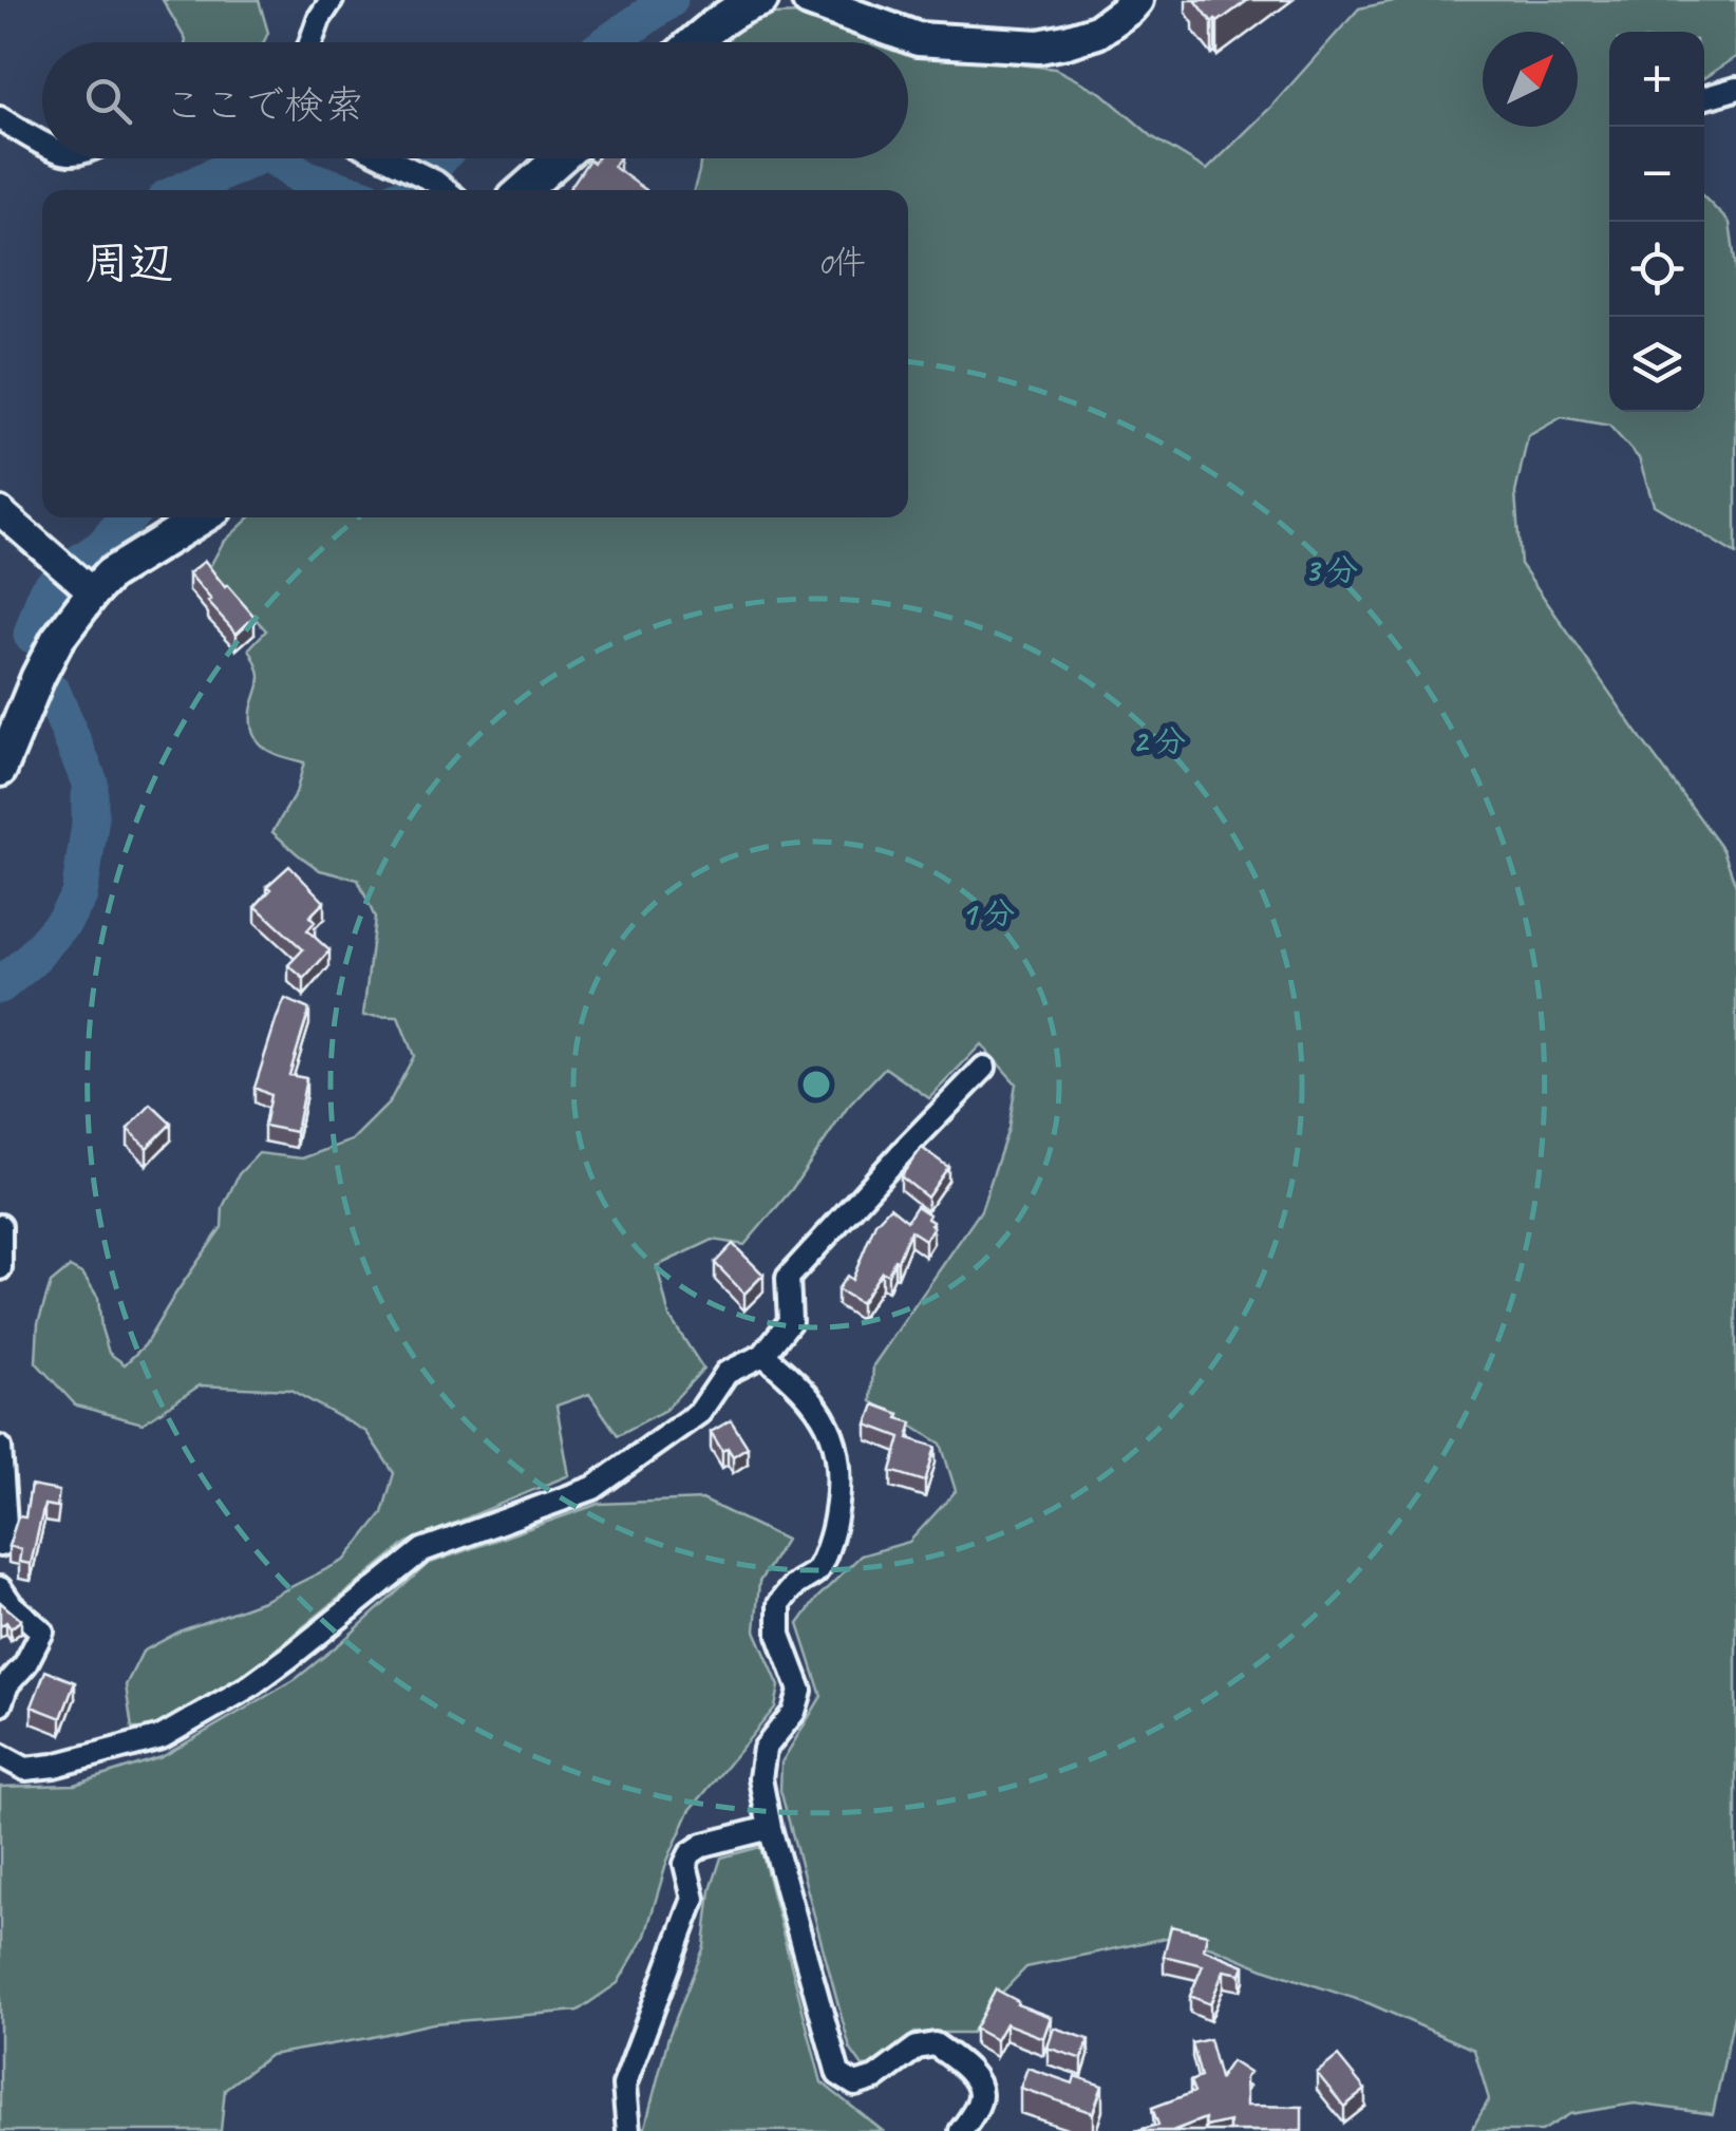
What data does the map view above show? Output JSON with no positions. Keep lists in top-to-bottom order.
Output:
{
  "north": "top right",
  "page": {
    "map_buttons": ["+", "−"],
    "search": "ここで検索",
    "heading": ["周辺", "0件"]
  },
  "rings": ["3 分", "2 分", "1 分"]
}
